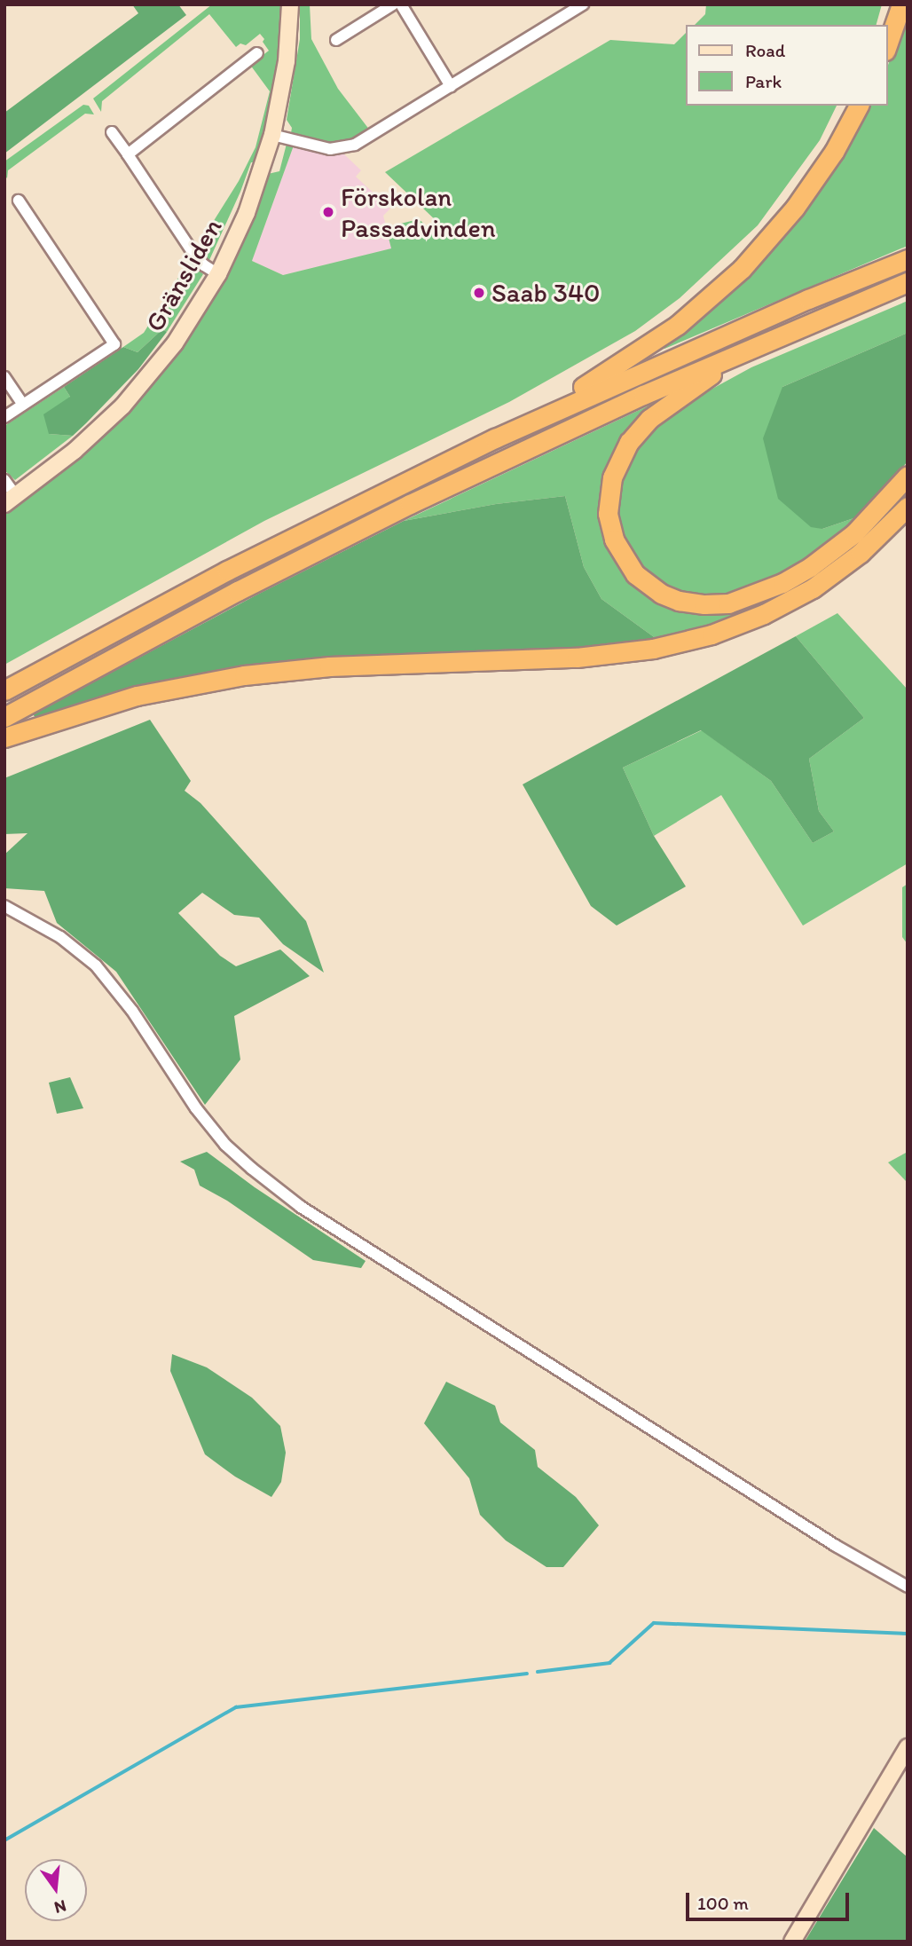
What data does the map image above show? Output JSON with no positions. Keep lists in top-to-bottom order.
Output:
{
  "streets": {
    "street": ["Gränsliden"]
  },
  "places": ["Förskolan Passadvinden", "Saab 340"],
  "legend": ["Road", "Park"],
  "scale_bar": "100 m",
  "north": "bottom"
}
